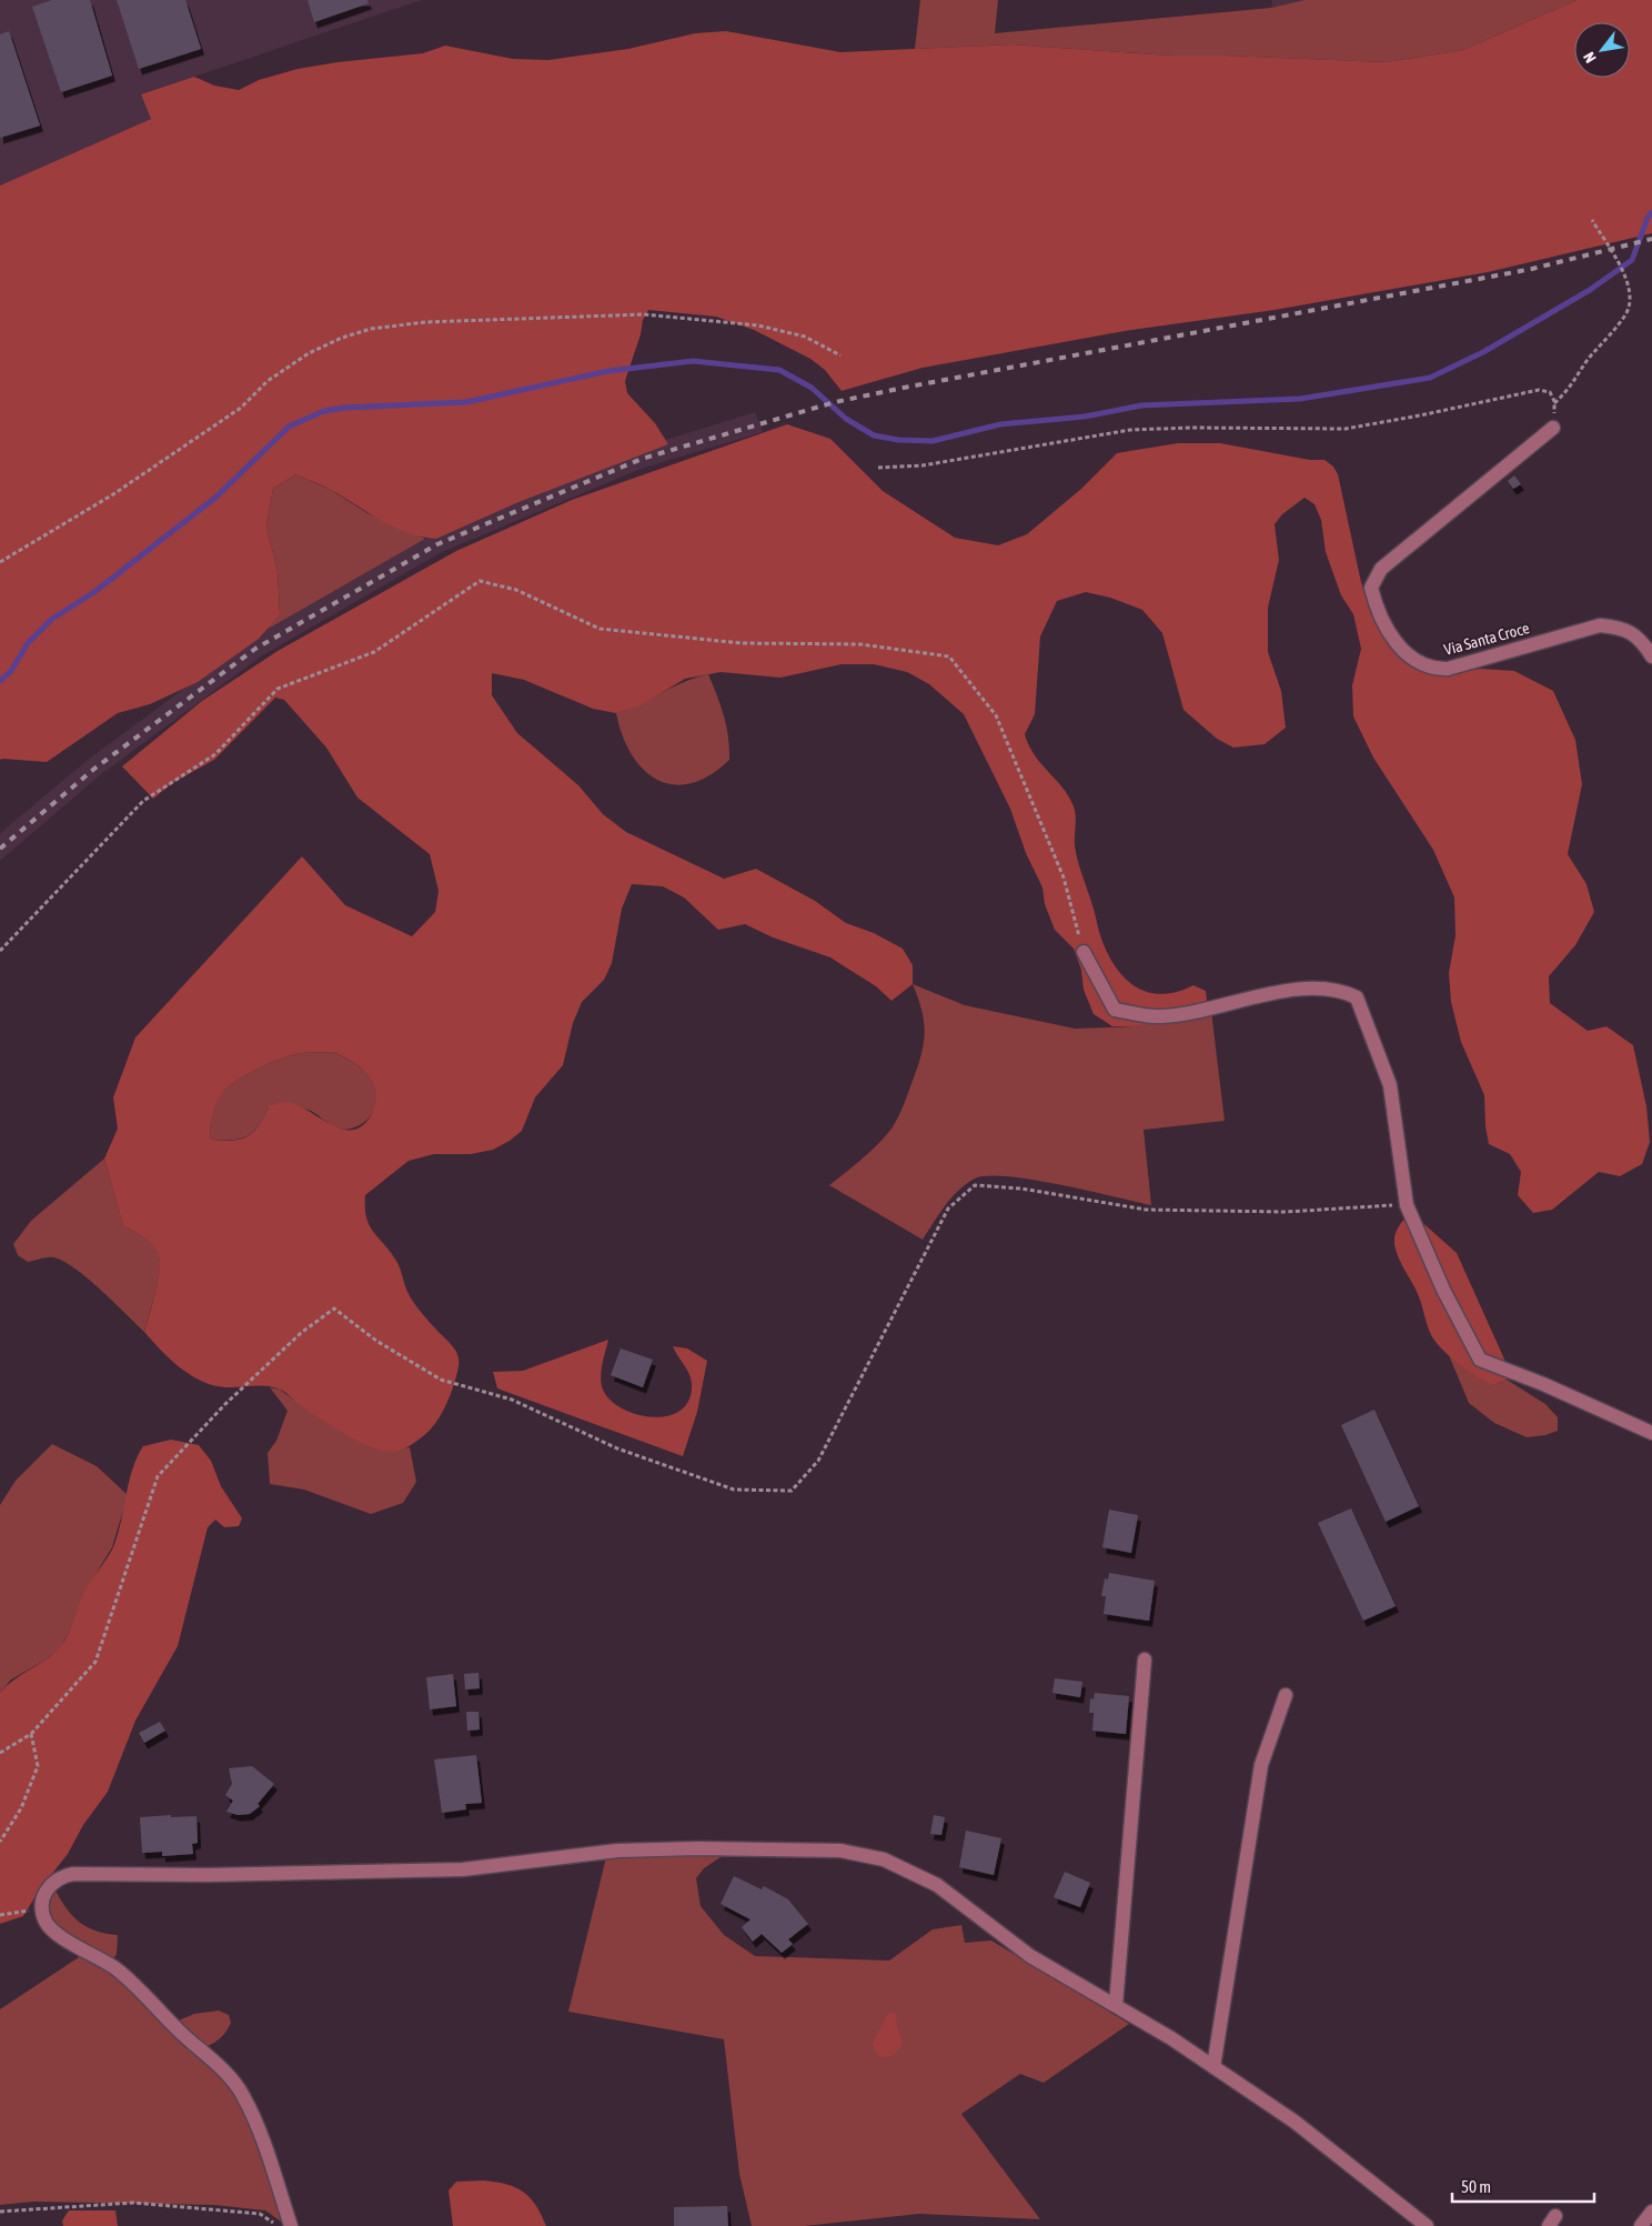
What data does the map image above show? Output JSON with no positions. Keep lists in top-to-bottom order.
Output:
{
  "streets": {
    "street": ["Via Santa Croce"]
  },
  "scale_bar": "50 m",
  "north": "bottom left"
}
